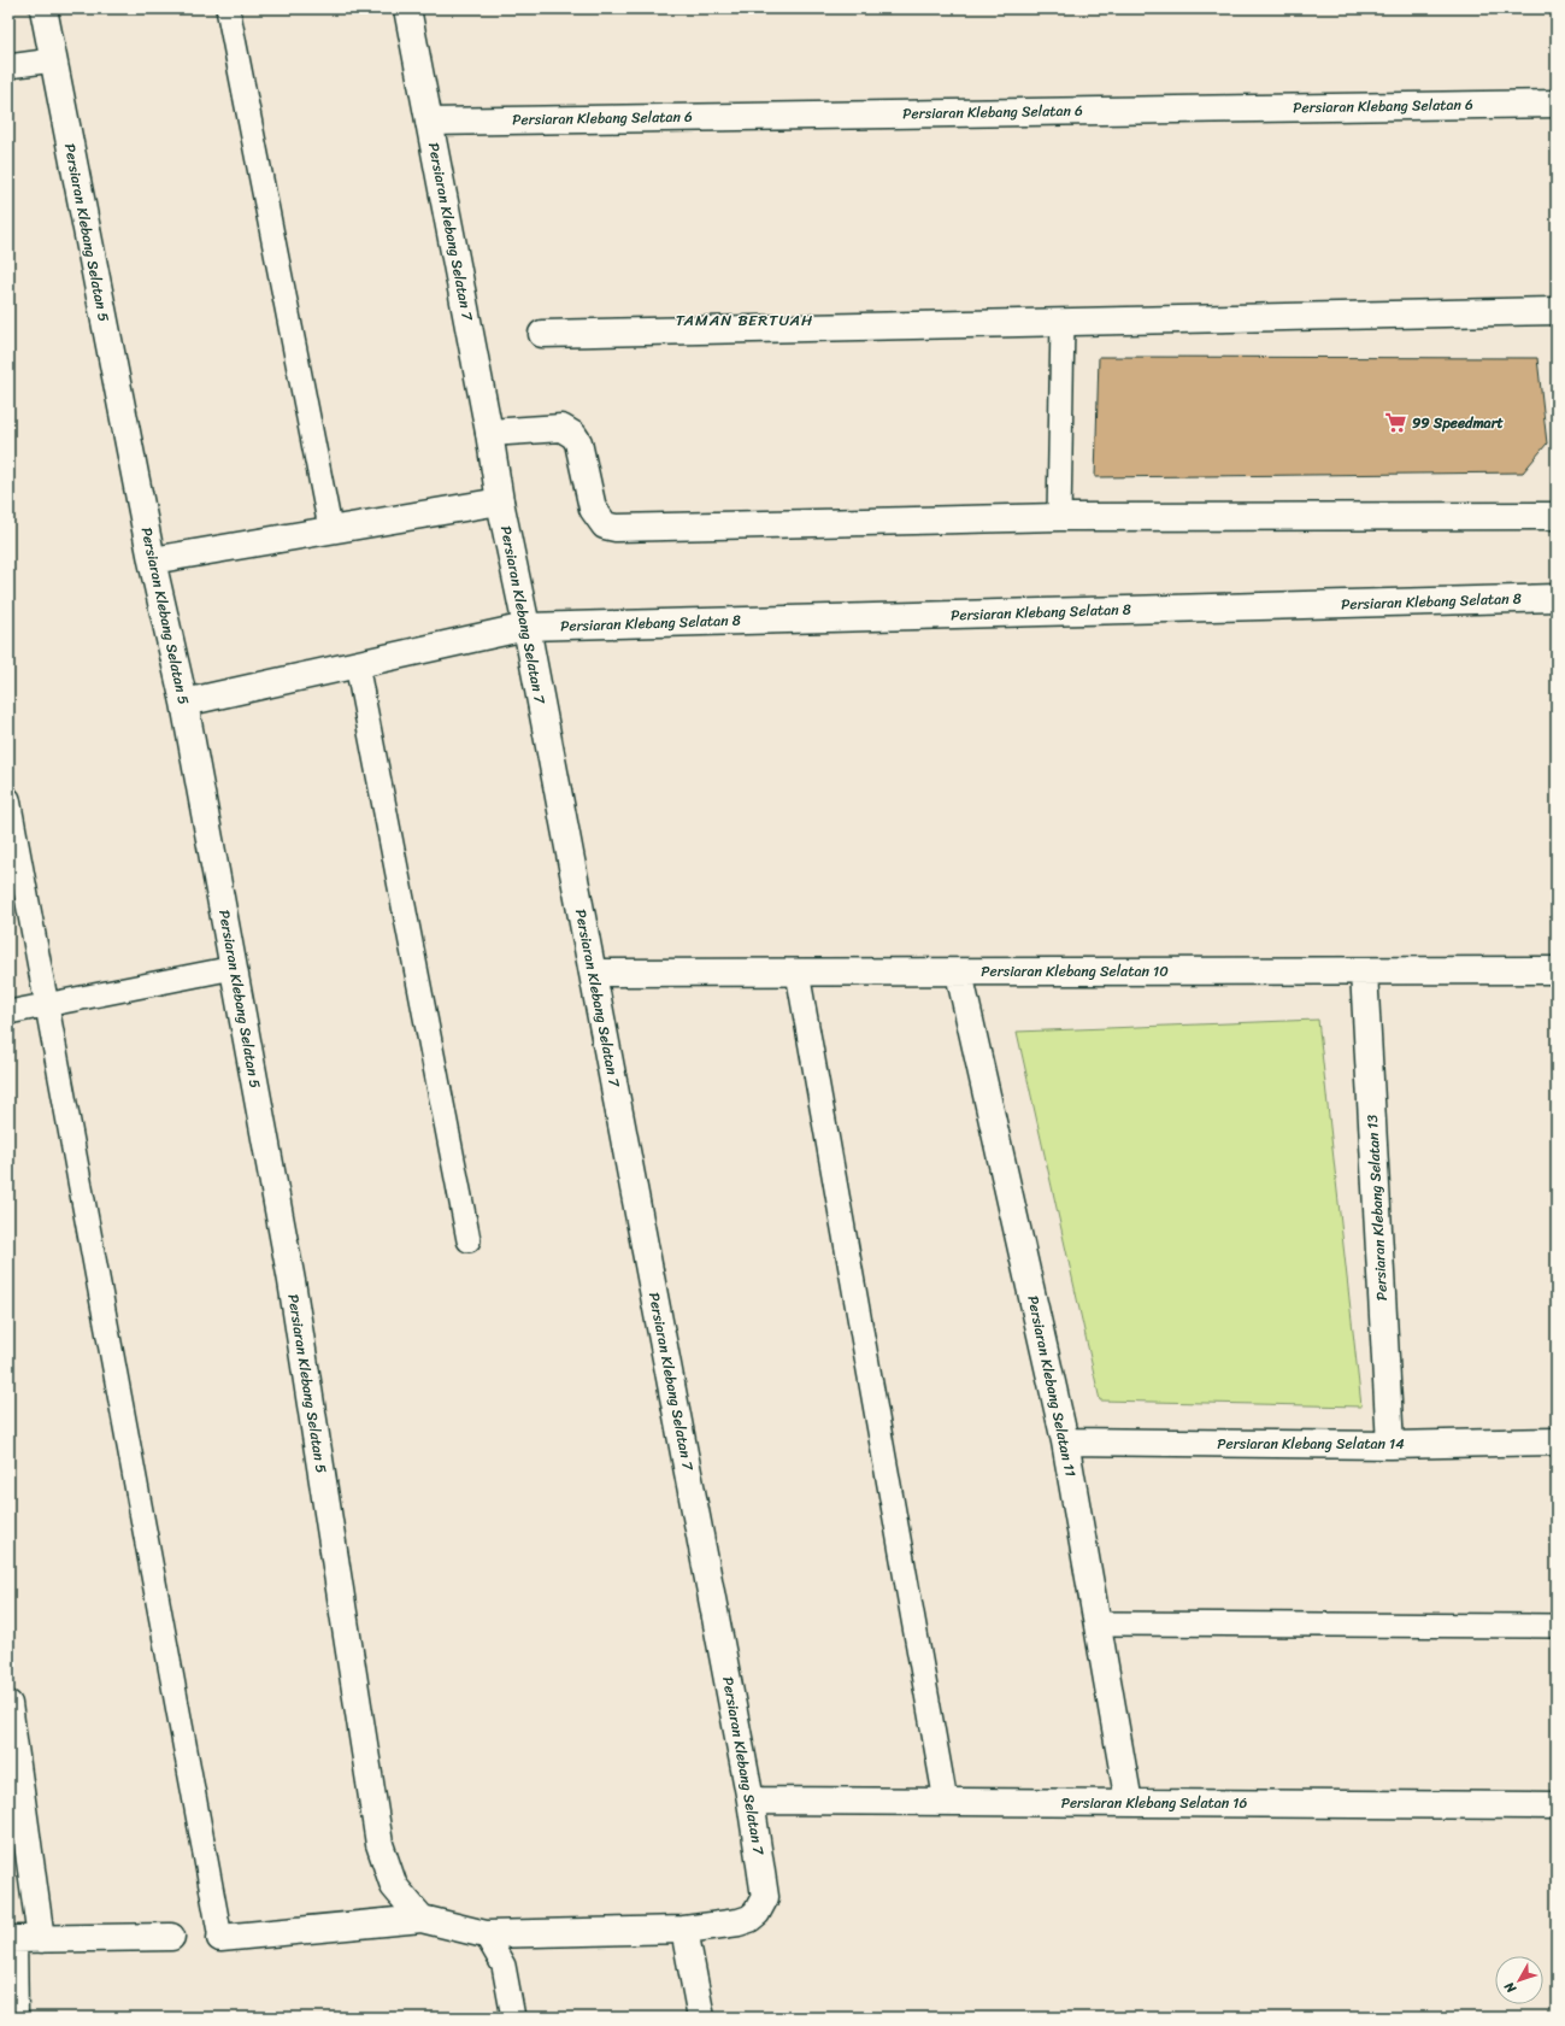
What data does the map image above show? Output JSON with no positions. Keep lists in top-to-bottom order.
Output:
{
  "streets": {
    "street": [
      "Persiaran Klebang Selatan 6",
      "Persiaran Klebang Selatan 7",
      "Persiaran Klebang Selatan 5",
      "Persiaran Klebang Selatan 8",
      "Persiaran Klebang Selatan 10",
      "Persiaran Klebang Selatan 13",
      "Persiaran Klebang Selatan 11",
      "Persiaran Klebang Selatan 14",
      "Persiaran Klebang Selatan 16"
    ]
  },
  "crossings": [
    ["Persiaran Klebang Selatan 6", "Persiaran Klebang Selatan 7"],
    ["Persiaran Klebang Selatan 7", "Persiaran Klebang Selatan 8"],
    ["Persiaran Klebang Selatan 7", "Persiaran Klebang Selatan 10"],
    ["Persiaran Klebang Selatan 7", "Persiaran Klebang Selatan 16"],
    ["Persiaran Klebang Selatan 5", "Persiaran Klebang Selatan 8"],
    ["Persiaran Klebang Selatan 10", "Persiaran Klebang Selatan 13"],
    ["Persiaran Klebang Selatan 10", "Persiaran Klebang Selatan 11"],
    ["Persiaran Klebang Selatan 13", "Persiaran Klebang Selatan 14"],
    ["Persiaran Klebang Selatan 11", "Persiaran Klebang Selatan 14"],
    ["Persiaran Klebang Selatan 11", "Persiaran Klebang Selatan 16"]
  ],
  "districts": ["TAMAN BERTUAH"],
  "places": {
    "supermarket": ["99 Speedmart"]
  },
  "north": "bottom left"
}
